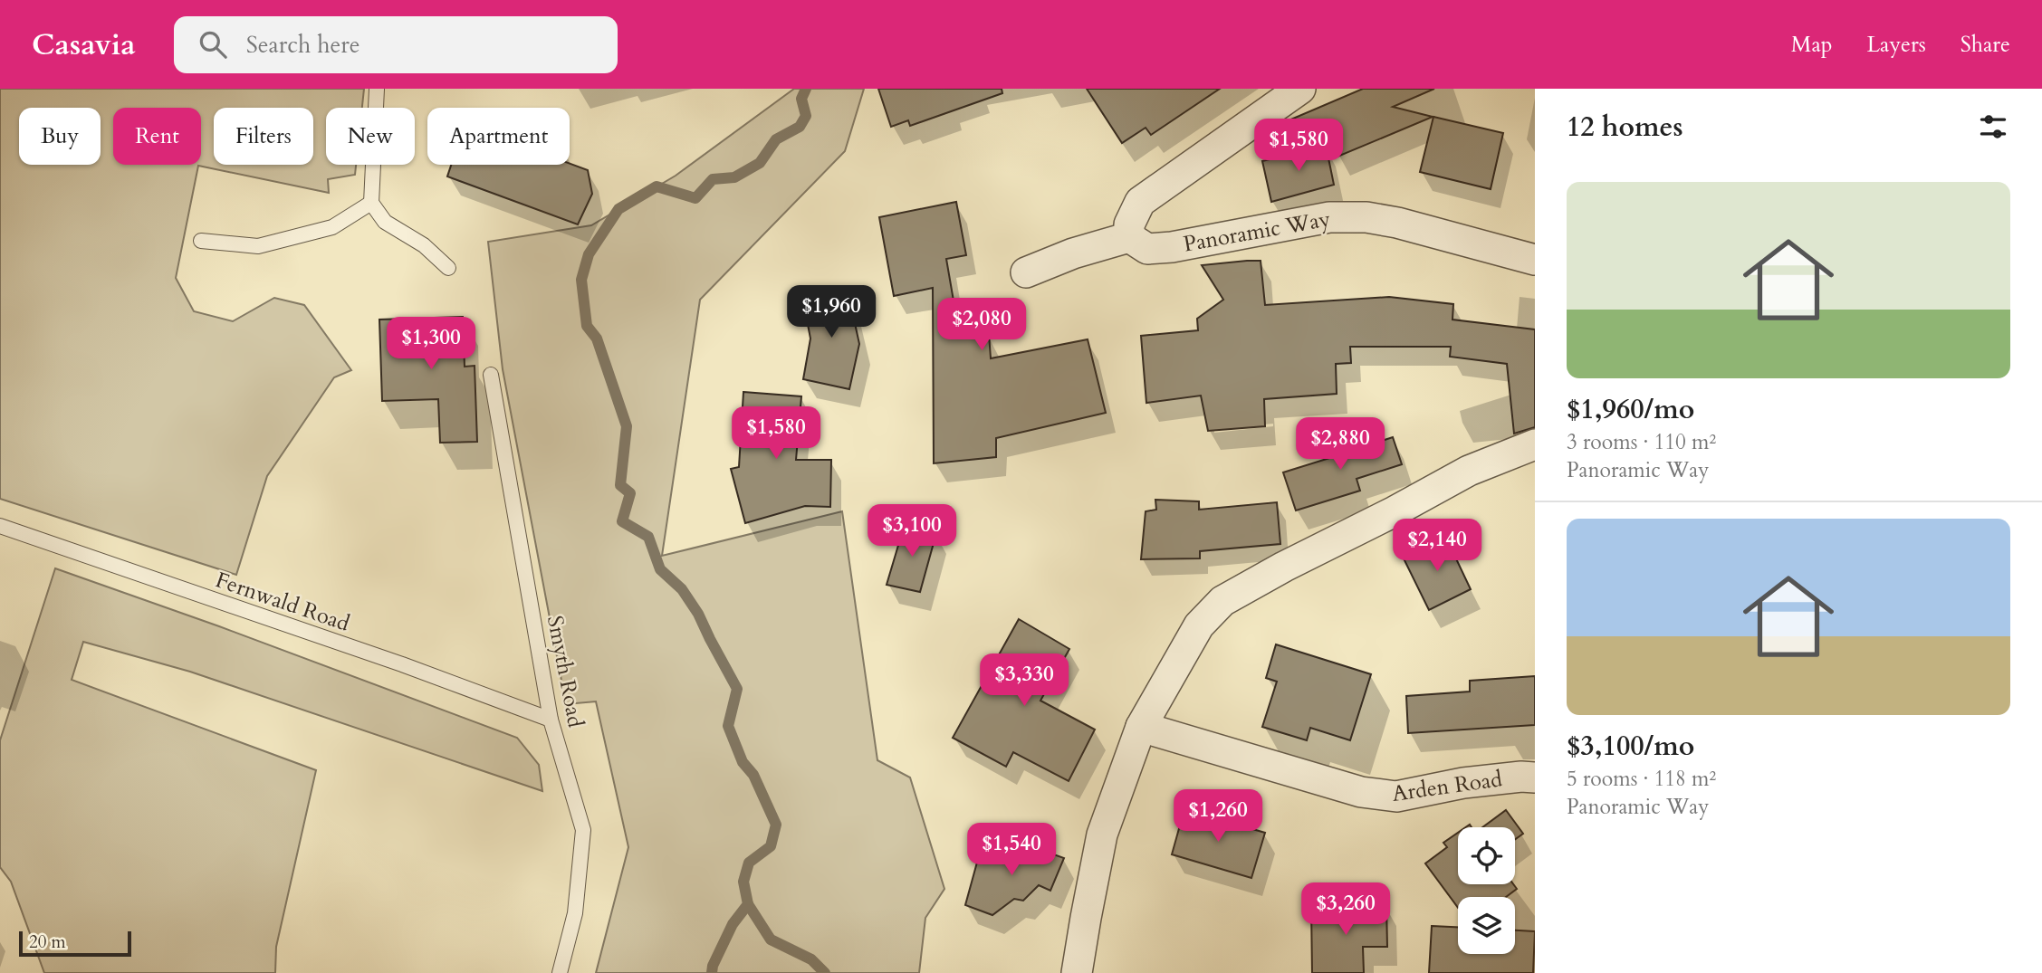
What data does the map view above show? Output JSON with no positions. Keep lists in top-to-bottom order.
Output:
{
  "streets": {
    "street": ["Panoramic Way", "Arden Road"],
    "lane": ["Fernwald Road", "Smyth Road"]
  },
  "crossings": [
    ["Fernwald Road", "Smyth Road"]
  ],
  "scale_bar": "20 m",
  "page": {
    "header": "Casavia",
    "search": "Search here",
    "nav": ["Map", "Layers", "Share"],
    "heading": "12 homes",
    "chip": [
      "Buy",
      "Rent",
      "Filters",
      "New",
      "Apartment"
    ],
    "price": [
      "$1,580",
      "$1,960",
      "$2,080",
      "$1,300",
      "$1,580",
      "$2,880",
      "$3,100",
      "$2,140",
      "$3,330",
      "$1,260",
      "$1,540",
      "$3,260"
    ],
    "list": [
      {
        "name": "$1,960/mo",
        "note": "3 rooms · 110 m² · Panoramic Way"
      },
      {
        "name": "$3,100/mo",
        "note": "5 rooms · 118 m² · Panoramic Way"
      }
    ],
    "scale": "20 m"
  }
}
